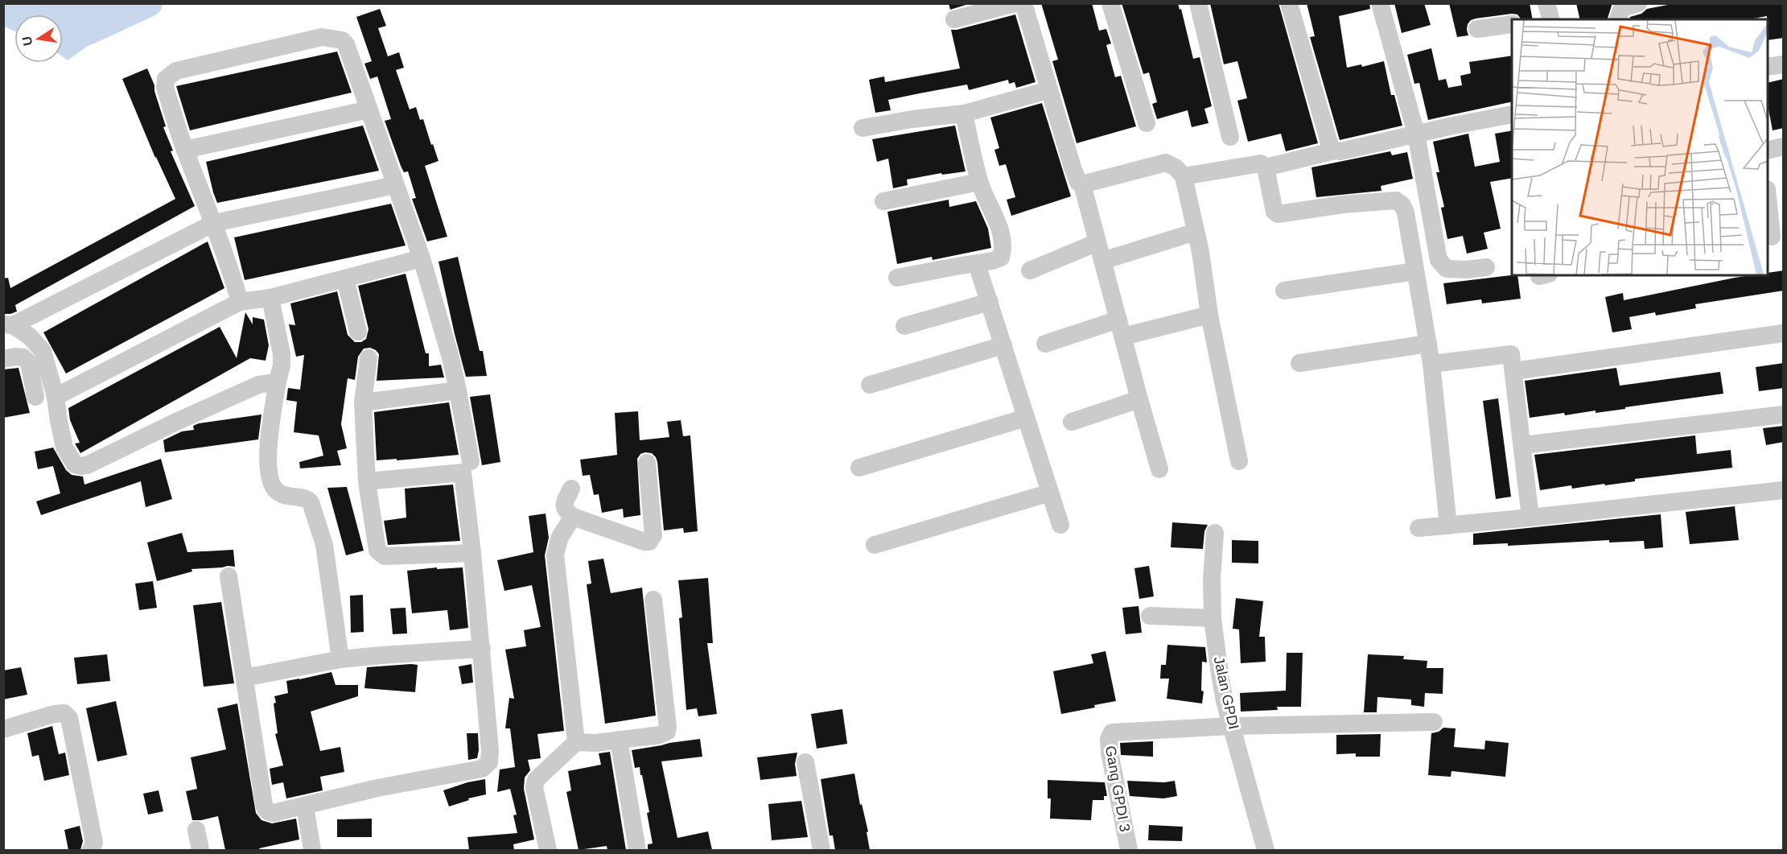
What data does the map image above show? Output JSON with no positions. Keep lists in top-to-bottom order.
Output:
{
  "streets": {
    "street": ["Jalan GPDI", "Gang GPDI 3"]
  },
  "crossings": [
    ["Jalan GPDI", "Gang GPDI 3"]
  ],
  "north": "left"
}
